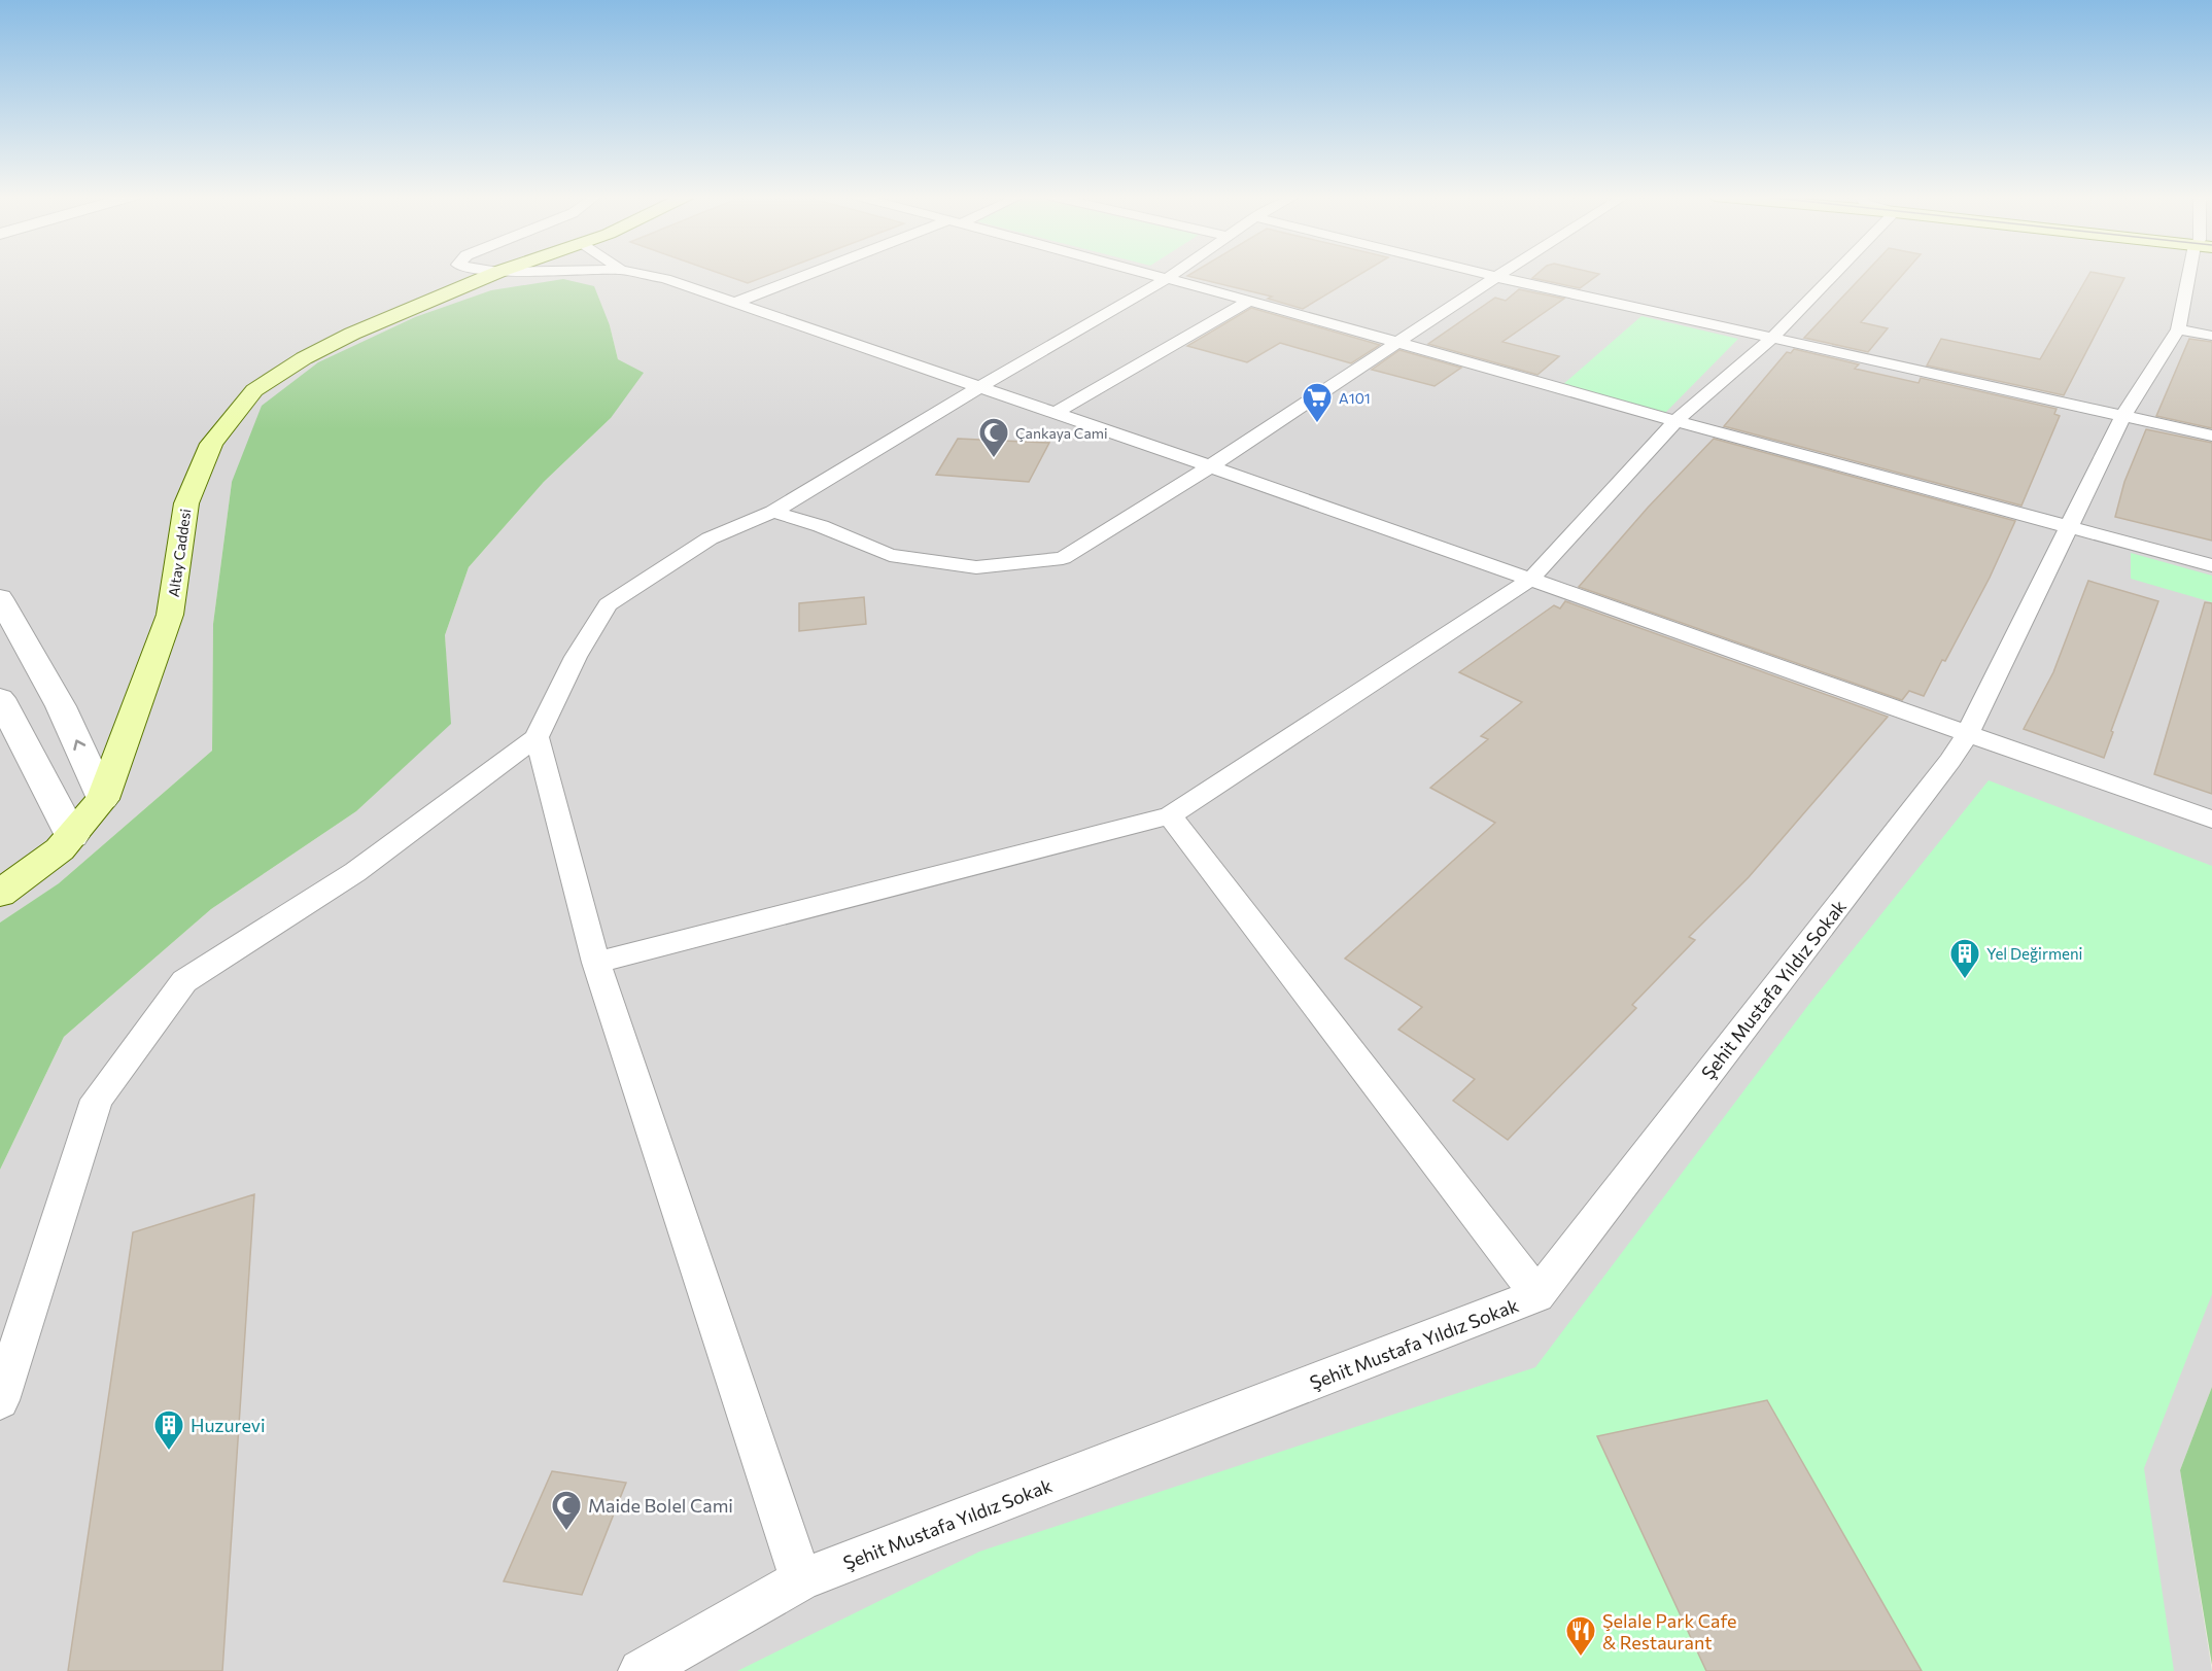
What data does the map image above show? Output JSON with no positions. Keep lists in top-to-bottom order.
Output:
{
  "streets": {
    "main road": ["Altay Caddesi"],
    "street": ["Şehit Mustafa Yıldız Sokak"]
  },
  "places": {
    "supermarket": ["A101"],
    "mosque": ["Çankaya Cami", "Maide Bolel Cami"],
    "building": ["Yel Değirmeni", "Huzurevi"],
    "restaurant": ["Şelale Park Cafe & Restaurant"]
  }
}
